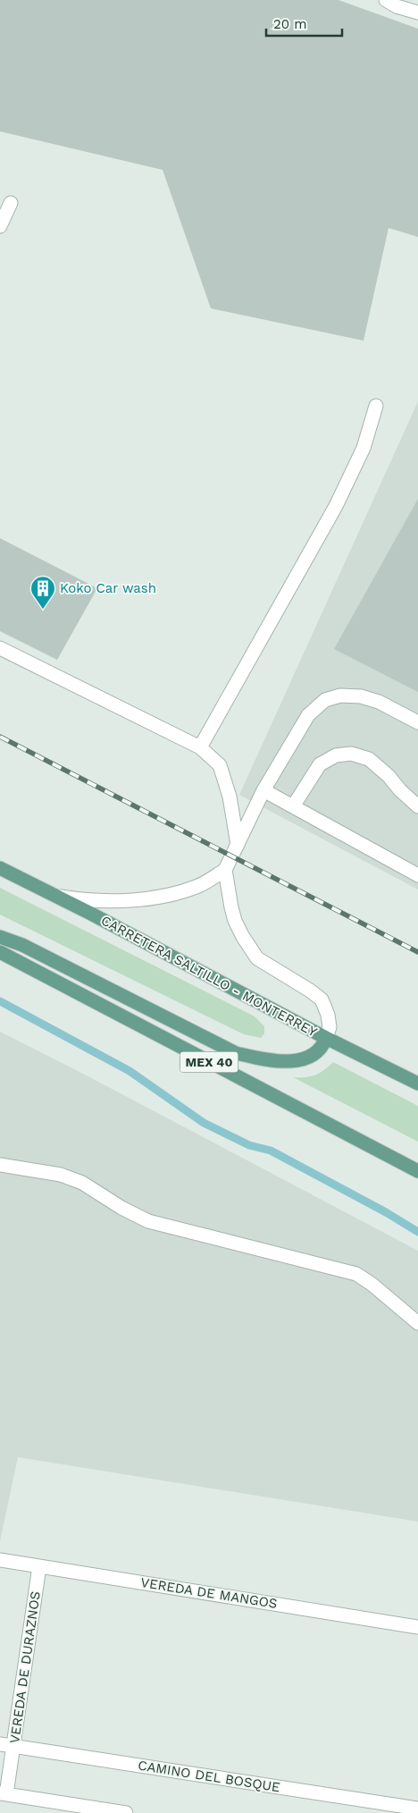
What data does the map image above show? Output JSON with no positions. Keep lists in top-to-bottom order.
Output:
{
  "streets": {
    "main road": ["CARRETERA SALTILLO - MONTERREY", "MEX 40"],
    "street": ["VEREDA DE MANGOS", "VEREDA DE DURAZNOS", "CAMINO DEL BOSQUE"]
  },
  "crossings": [
    ["VEREDA DE MANGOS", "VEREDA DE DURAZNOS"],
    ["VEREDA DE DURAZNOS", "CAMINO DEL BOSQUE"]
  ],
  "places": {
    "building": ["Koko Car wash"]
  },
  "scale_bar": "20 m"
}
